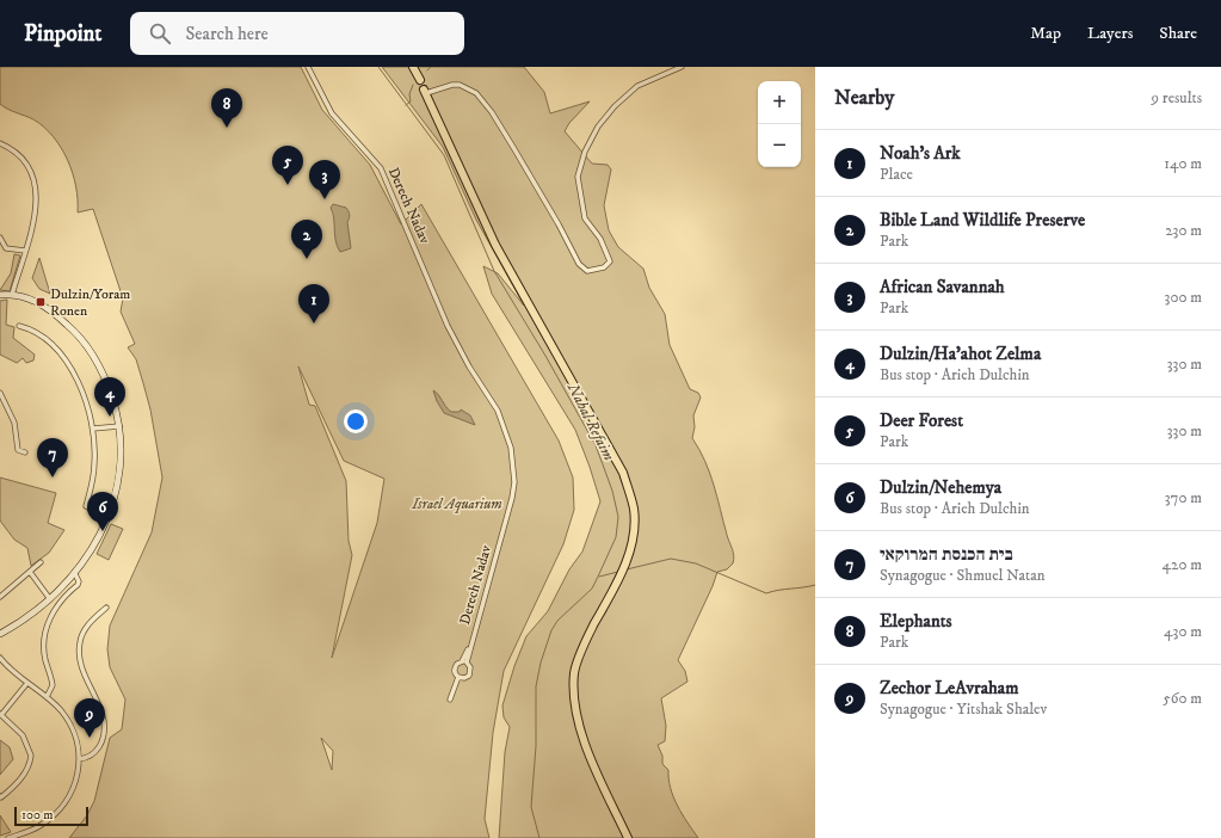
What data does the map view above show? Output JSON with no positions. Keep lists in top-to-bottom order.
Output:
{
  "streets": {
    "street": ["Derech Nadav"]
  },
  "water": ["Nahal Refaim"],
  "parks": ["Israel Aquarium"],
  "places": {
    "transit": ["Dulzin/Yoram Ronen"]
  },
  "scale_bar": "100 m",
  "page": {
    "header": "Pinpoint",
    "search": "Search here",
    "nav": ["Map", "Layers", "Share"],
    "heading": ["Nearby", "9 results"],
    "map_buttons": ["+", "−"],
    "pins": [
      "8",
      "5",
      "3",
      "2",
      "1",
      "4",
      "7",
      "6",
      "9"
    ],
    "list": [
      {
        "mark": "1",
        "name": "Noah's Ark",
        "note": "Place",
        "value": "140 m"
      },
      {
        "mark": "2",
        "name": "Bible Land Wildlife Preserve",
        "note": "Park",
        "value": "230 m"
      },
      {
        "mark": "3",
        "name": "African Savannah",
        "note": "Park",
        "value": "300 m"
      },
      {
        "mark": "4",
        "name": "Dulzin/Ha'ahot Zelma",
        "note": "Bus stop · Arieh Dulchin",
        "value": "330 m"
      },
      {
        "mark": "5",
        "name": "Deer Forest",
        "note": "Park",
        "value": "330 m"
      },
      {
        "mark": "6",
        "name": "Dulzin/Nehemya",
        "note": "Bus stop · Arieh Dulchin",
        "value": "370 m"
      },
      {
        "mark": "7",
        "name": "בית הכנסת המרוקאי",
        "note": "Synagogue · Shmuel Natan",
        "value": "420 m"
      },
      {
        "mark": "8",
        "name": "Elephants",
        "note": "Park",
        "value": "430 m"
      },
      {
        "mark": "9",
        "name": "Zechor LeAvraham",
        "note": "Synagogue · Yitshak Shalev",
        "value": "560 m"
      }
    ],
    "scale": "100 m"
  }
}
